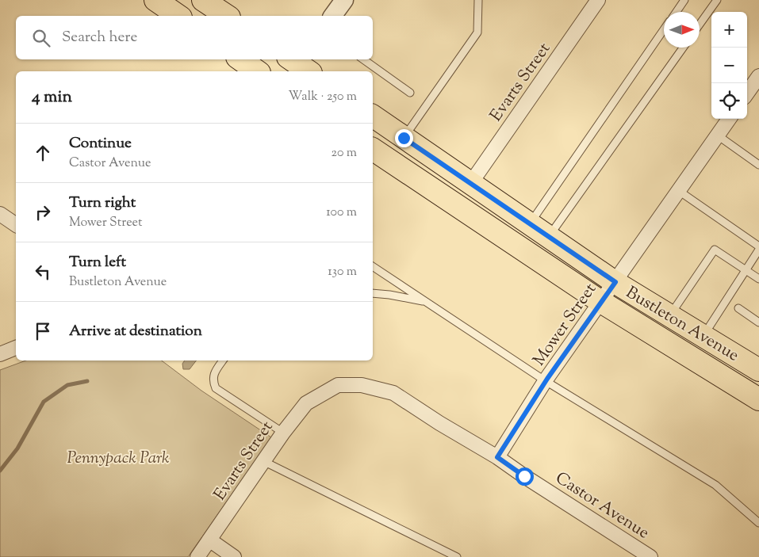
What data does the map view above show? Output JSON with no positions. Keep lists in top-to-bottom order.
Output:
{
  "streets": {
    "main road": ["Bustleton Avenue"],
    "street": ["Evarts Street", "Mower Street", "Castor Avenue"]
  },
  "crossings": [
    ["Evarts Street", "Bustleton Avenue"],
    ["Evarts Street", "Castor Avenue"],
    ["Bustleton Avenue", "Mower Street"],
    ["Mower Street", "Castor Avenue"]
  ],
  "parks": ["Pennypack Park"],
  "north": "right",
  "page": {
    "map_buttons": ["+", "−"],
    "search": "Search here",
    "heading": ["4 min", "Walk · 250 m"],
    "list": [
      ["Continue", "Castor Avenue", "20 m"],
      ["Turn right", "Mower Street", "100 m"],
      ["Turn left", "Bustleton Avenue", "130 m"],
      "Arrive at destination"
    ]
  }
}
